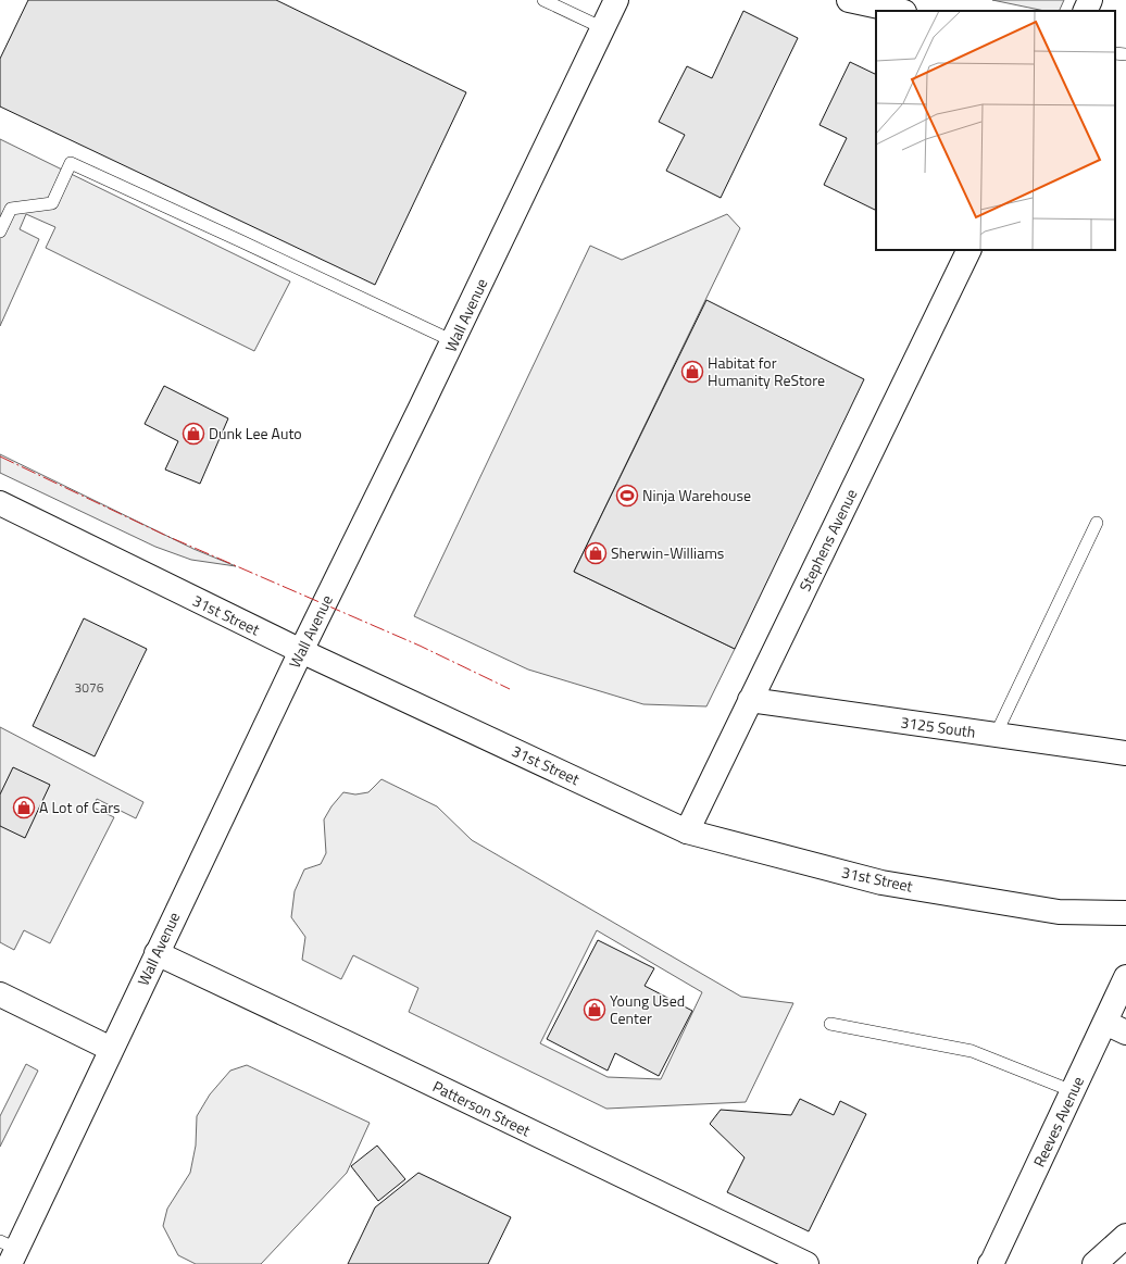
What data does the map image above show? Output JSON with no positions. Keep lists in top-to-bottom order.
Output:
{
  "streets": {
    "main road": [
      "Wall Avenue",
      "Stephens Avenue",
      "31st Street",
      "3125 South",
      "Patterson Street",
      "Reeves Avenue"
    ]
  },
  "crossings": [
    ["Wall Avenue", "31st Street"],
    ["Wall Avenue", "Patterson Street"],
    ["Stephens Avenue", "31st Street"],
    ["Stephens Avenue", "3125 South"]
  ],
  "places": {
    "shop": [
      "Habitat for Humanity ReStore",
      "Dunk Lee Auto",
      "Sherwin-Williams",
      "A Lot of Cars",
      "Young Used Center"
    ],
    "sports": ["Ninja Warehouse"]
  },
  "house_numbers": ["3076"]
}
